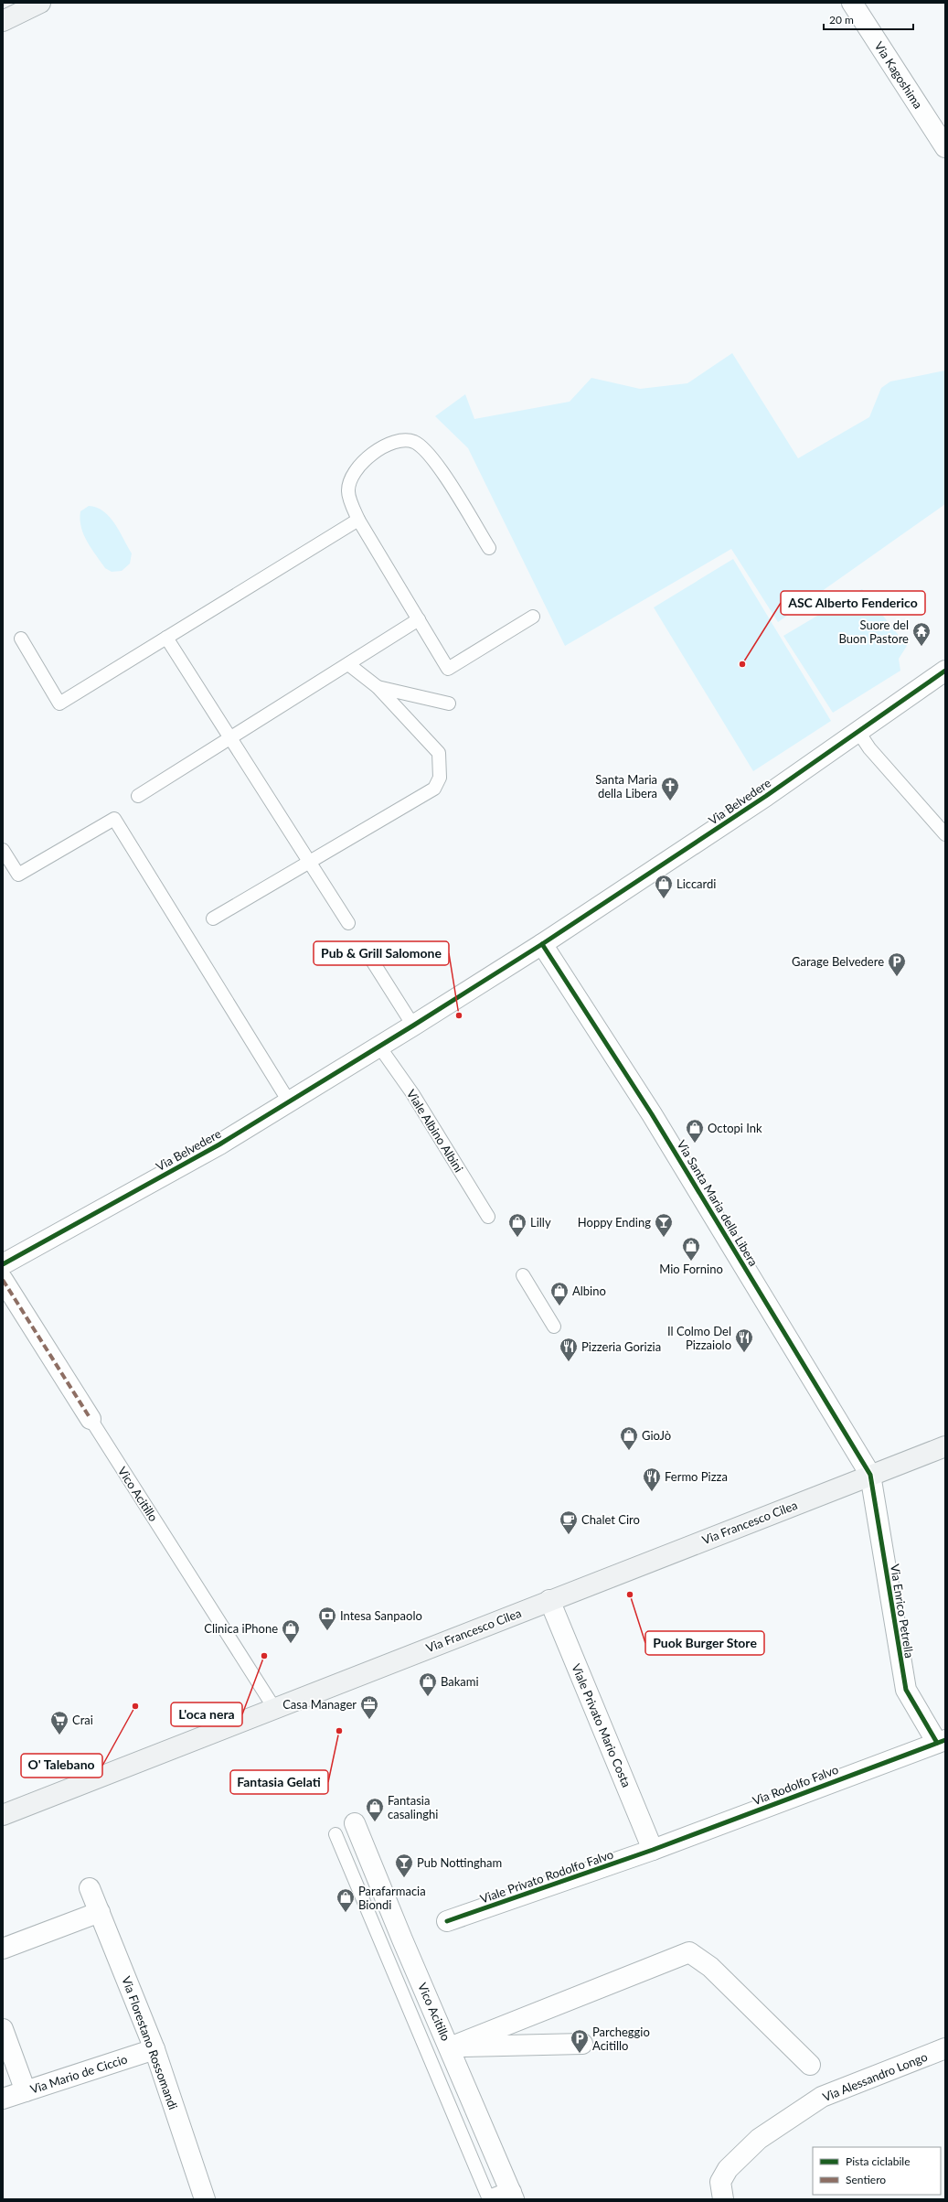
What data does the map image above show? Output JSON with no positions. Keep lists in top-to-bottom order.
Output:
{
  "streets": {
    "main road": ["Via Francesco Cilea"],
    "street": [
      "Via Kagoshima",
      "Via Belvedere",
      "Via Santa Maria della Libera",
      "Vico Acitillo",
      "Via Enrico Petrella",
      "Viale Privato Mario Costa",
      "Via Rodolfo Falvo",
      "Viale Privato Rodolfo Falvo",
      "Via Florestano Rossomandi",
      "Via Mario de Ciccio",
      "Via Alessandro Longo"
    ],
    "lane": ["Viale Albino Albini"]
  },
  "crossings": [
    ["Via Belvedere", "Viale Albino Albini"],
    ["Via Belvedere", "Via Santa Maria della Libera"],
    ["Via Santa Maria della Libera", "Via Francesco Cilea"],
    ["Via Santa Maria della Libera", "Via Enrico Petrella"],
    ["Vico Acitillo", "Via Francesco Cilea"],
    ["Via Francesco Cilea", "Via Enrico Petrella"],
    ["Via Francesco Cilea", "Viale Privato Mario Costa"],
    ["Via Enrico Petrella", "Via Rodolfo Falvo"],
    ["Viale Privato Mario Costa", "Via Rodolfo Falvo"],
    ["Viale Privato Mario Costa", "Viale Privato Rodolfo Falvo"],
    ["Via Rodolfo Falvo", "Viale Privato Rodolfo Falvo"],
    ["Via Florestano Rossomandi", "Via Mario de Ciccio"]
  ],
  "places": {
    "temple": ["Suore del Buon Pastore"],
    "other": [
      "ASC Alberto Fenderico",
      "Pub & Grill Salomone",
      "Puok Burger Store",
      "L'oca nera",
      "O' Talebano",
      "Fantasia Gelati"
    ],
    "church": ["Santa Maria della Libera"],
    "shop": [
      "Liccardi",
      "Octopi Ink",
      "Lilly",
      "Mio Fornino",
      "Albino",
      "GioJò",
      "Clinica iPhone",
      "Bakami",
      "Fantasia casalinghi",
      "Parafarmacia Biondi"
    ],
    "parking": ["Garage Belvedere", "Parcheggio Acitillo"],
    "bar": ["Hoppy Ending", "Pub Nottingham"],
    "restaurant": ["Il Colmo Del Pizzaiolo", "Pizzeria Gorizia", "Fermo Pizza"],
    "cafe": ["Chalet Ciro"],
    "bank": ["Intesa Sanpaolo"],
    "office": ["Casa Manager"],
    "supermarket": ["Crai"]
  },
  "legend": ["Pista ciclabile", "Sentiero"],
  "scale_bar": "20 m"
}
